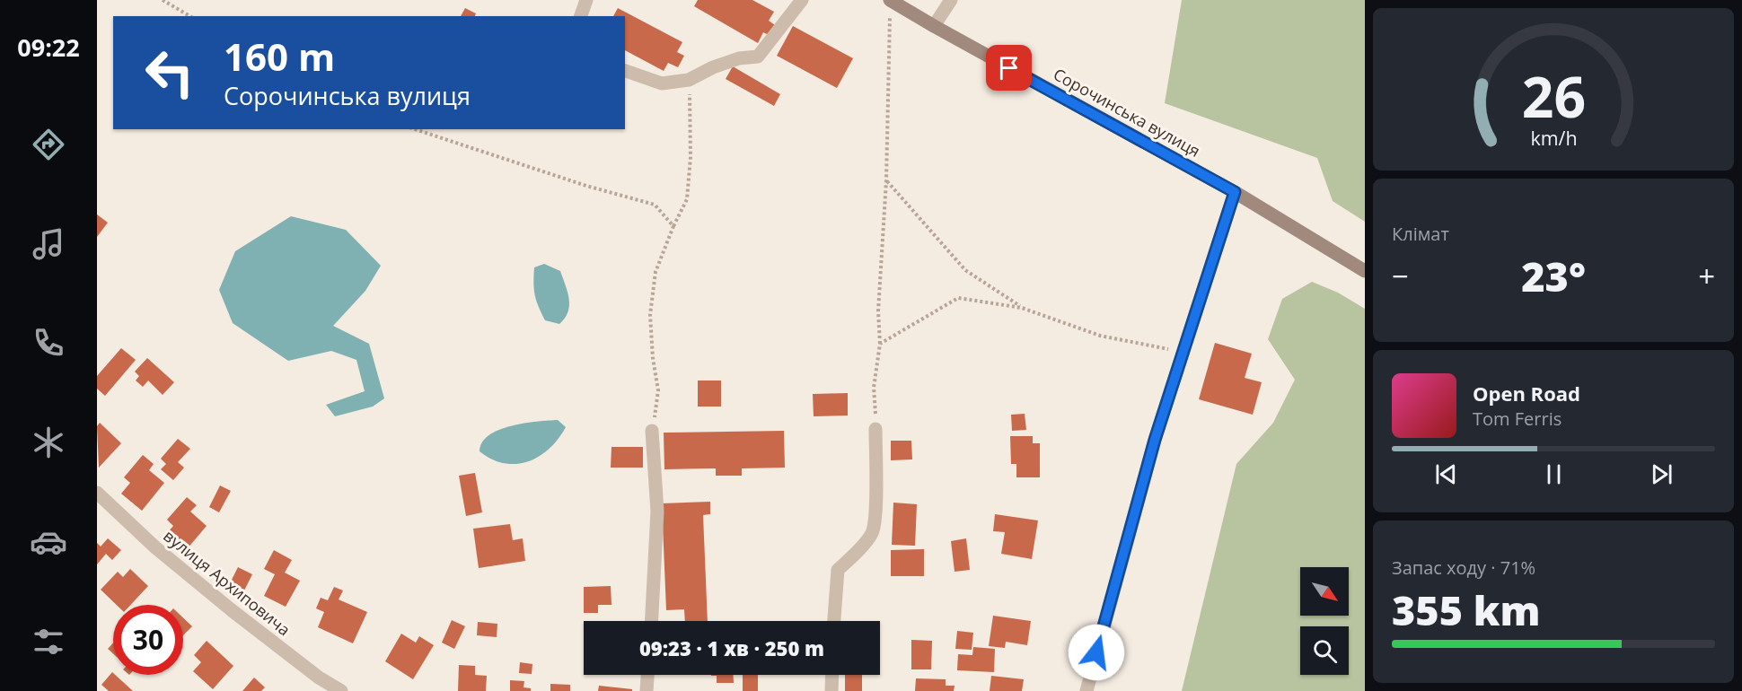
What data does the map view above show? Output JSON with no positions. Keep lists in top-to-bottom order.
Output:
{
  "streets": {
    "main road": ["Сорочинська вулиця"],
    "street": ["вулиця Архиповича"]
  },
  "north": "bottom right",
  "page": {
    "tabs": "09:22",
    "turn": ["160 m", "Сорочинська вулиця"],
    "tile": [
      "Клімат",
      ["Запас ходу · 71%", "355 km"]
    ],
    "heat": ["−", "23°", "+"],
    "song": ["Open Road", "Tom Ferris"],
    "limit": "30",
    "trip": "09:23 · 1 хв · 250 m",
    "gauge": ["26", "km/h"]
  }
}
